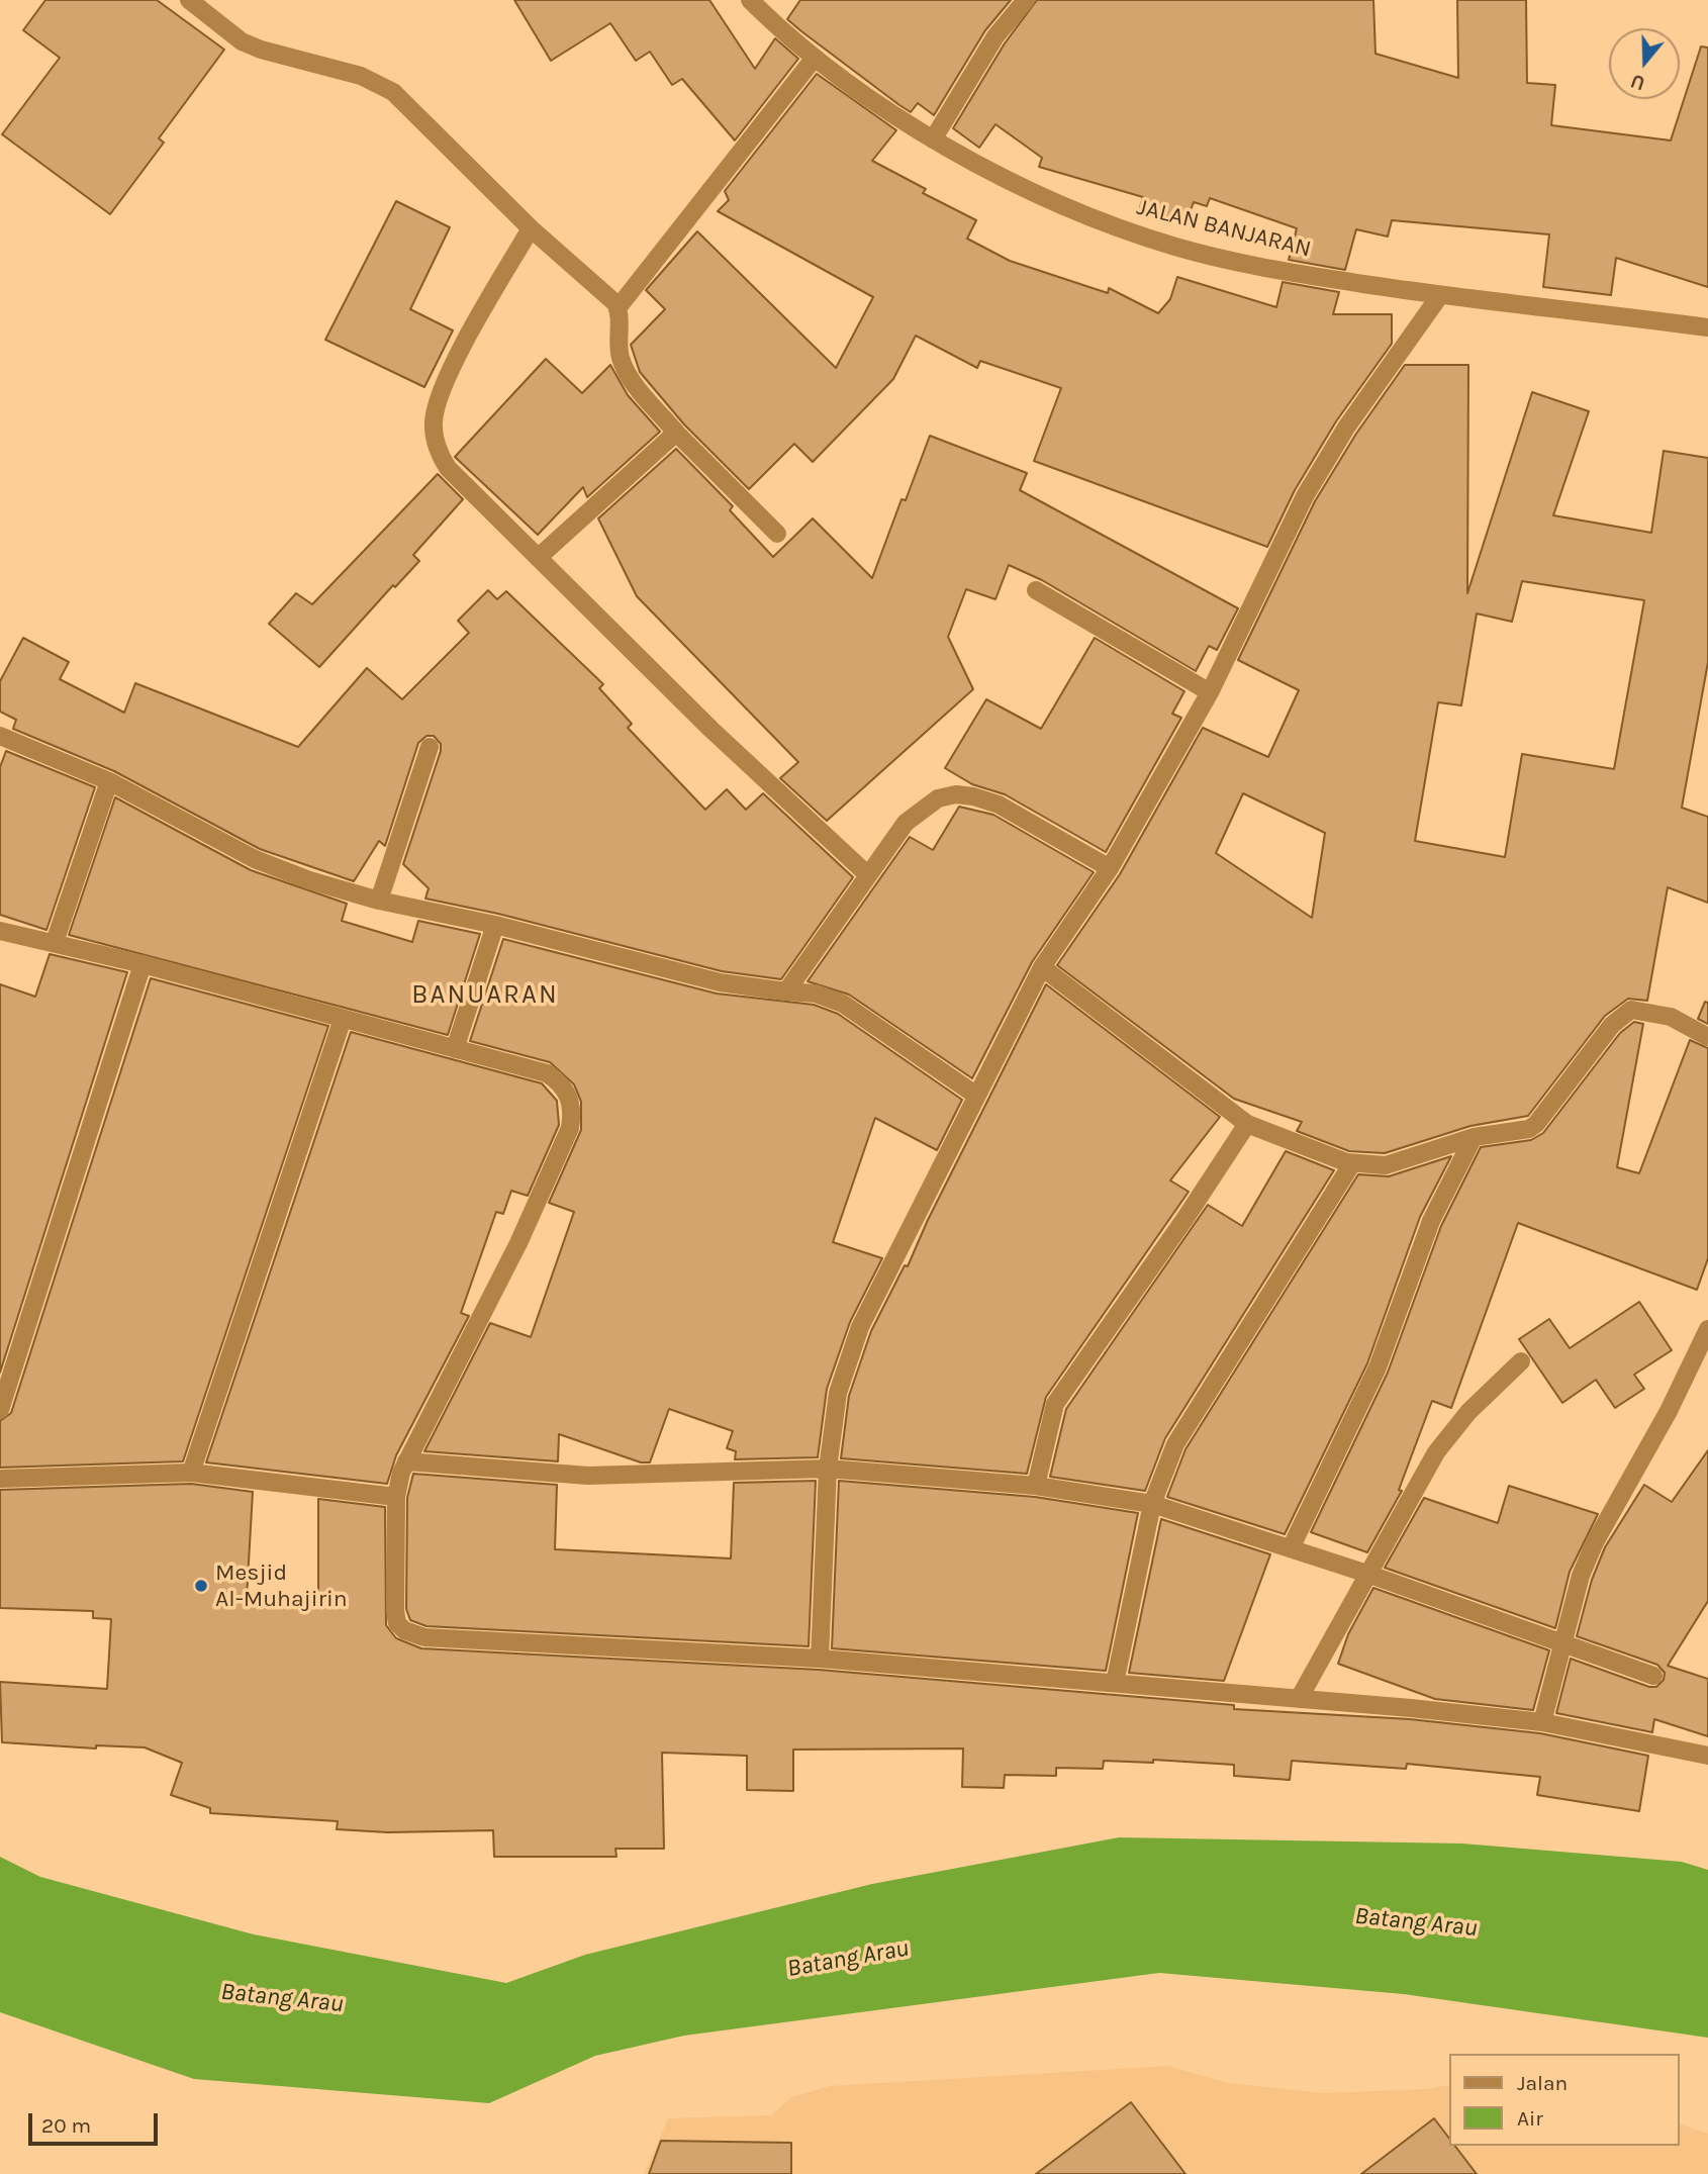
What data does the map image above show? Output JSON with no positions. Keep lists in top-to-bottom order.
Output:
{
  "streets": {
    "street": ["JALAN BANJARAN"]
  },
  "districts": ["BANUARAN"],
  "water": ["Batang Arau"],
  "places": ["Mesjid Al-Muhajirin"],
  "legend": ["Jalan", "Air"],
  "scale_bar": "20 m",
  "north": "bottom"
}
